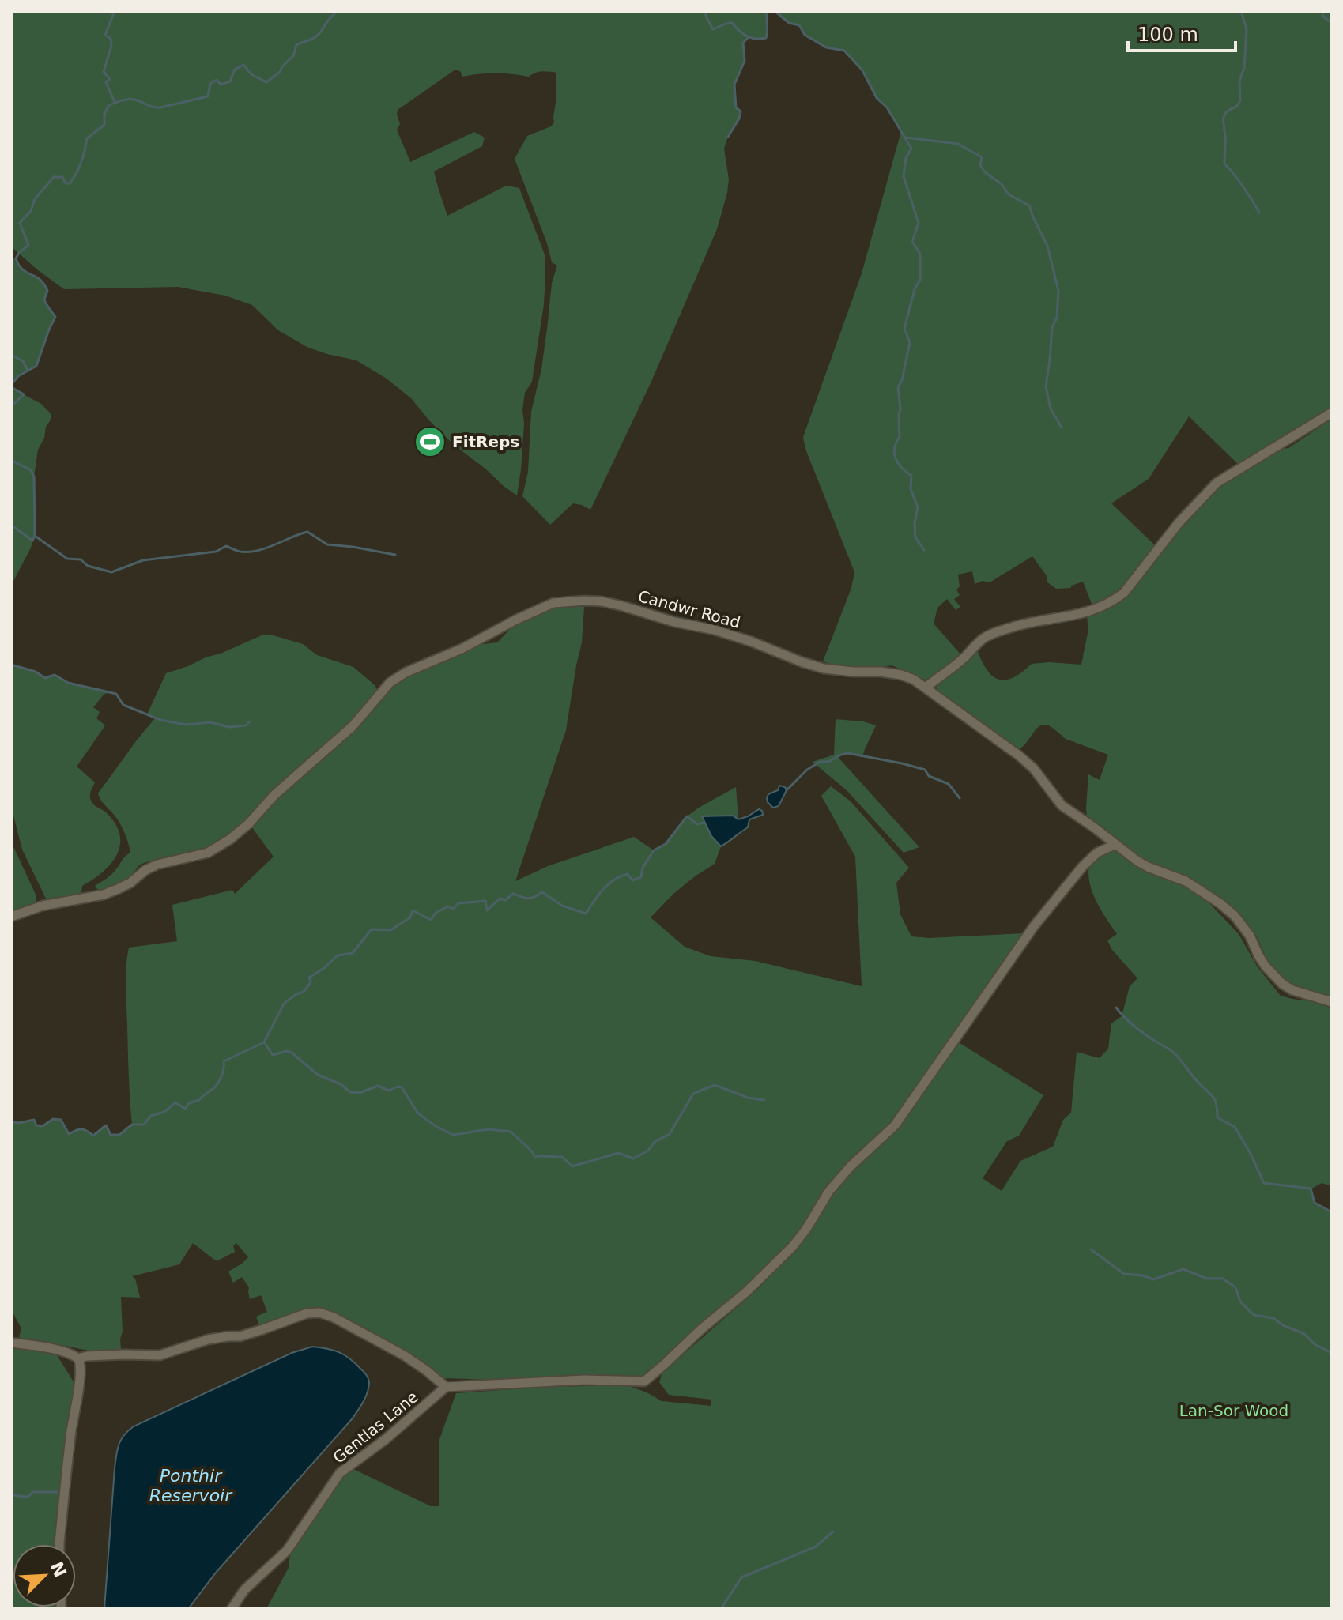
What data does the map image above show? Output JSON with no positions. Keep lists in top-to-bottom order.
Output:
{
  "streets": {
    "street": ["Candwr Road", "Gentlas Lane"]
  },
  "water": ["Ponthir Reservoir"],
  "parks": ["Lan-Sor Wood"],
  "places": {
    "sports": ["FitReps"]
  },
  "scale_bar": "100 m",
  "north": "top right"
}
